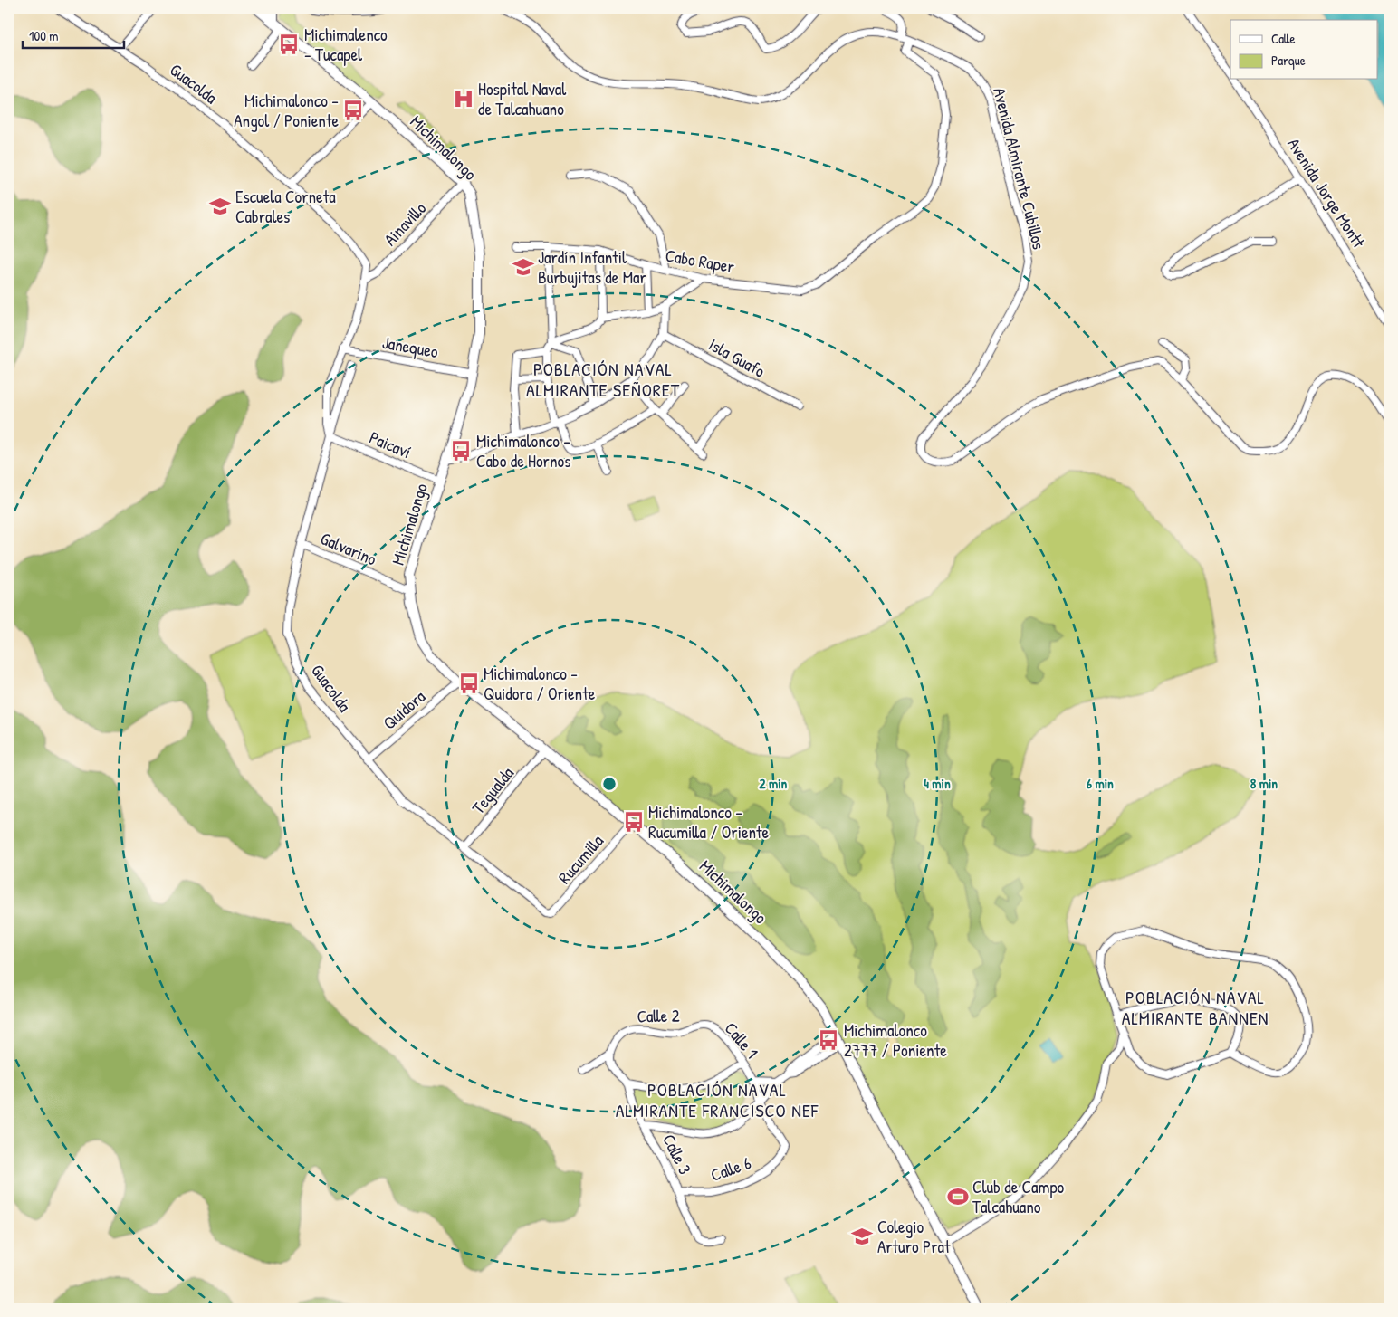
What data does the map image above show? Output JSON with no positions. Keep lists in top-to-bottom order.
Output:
{
  "streets": {
    "main road": ["Michimalongo"],
    "street": [
      "Guacolda",
      "Avenida Almirante Cubillos",
      "Avenida Jorge Montt",
      "Ainavillo",
      "Cabo Raper",
      "Janequeo",
      "Isla Guafo",
      "Paicaví",
      "Galvarino",
      "Quidora",
      "Tegualda",
      "Rucumilla",
      "Calle 2",
      "Calle 1",
      "Calle 3",
      "Calle 6"
    ]
  },
  "crossings": [
    ["Guacolda", "Ainavillo"],
    ["Guacolda", "Janequeo"],
    ["Guacolda", "Paicaví"],
    ["Guacolda", "Galvarino"],
    ["Guacolda", "Quidora"],
    ["Guacolda", "Tegualda"],
    ["Guacolda", "Rucumilla"],
    ["Michimalongo", "Ainavillo"],
    ["Michimalongo", "Janequeo"],
    ["Michimalongo", "Paicaví"],
    ["Michimalongo", "Galvarino"],
    ["Michimalongo", "Quidora"],
    ["Michimalongo", "Tegualda"],
    ["Michimalongo", "Rucumilla"],
    ["Avenida Almirante Cubillos", "Cabo Raper"],
    ["Calle 2", "Calle 1"],
    ["Calle 2", "Calle 3"],
    ["Calle 1", "Calle 6"],
    ["Calle 3", "Calle 6"]
  ],
  "districts": ["POBLACIÓN NAVAL ALMIRANTE SEÑORET", "POBLACIÓN NAVAL ALMIRANTE BANNEN", "POBLACIÓN NAVAL ALMIRANTE FRANCISCO NEF"],
  "places": {
    "bus stop": [
      "Michimalenco - Tucapel",
      "Michimalonco - Angol / Poniente",
      "Michimalonco - Cabo de Hornos",
      "Michimalonco - Quidora / Oriente",
      "Michimalonco - Rucumilla / Oriente",
      "Michimalonco 2777 / Poniente"
    ],
    "hospital": ["Hospital Naval de Talcahuano"],
    "school or university": ["Escuela Corneta Cabrales", "Jardín Infantil Burbujitas de Mar", "Colegio Arturo Prat"],
    "sports": ["Club de Campo Talcahuano"]
  },
  "legend": ["Calle", "Parque"],
  "scale_bar": "100 m",
  "rings": [
    "2 min",
    "4 min",
    "6 min",
    "8 min"
  ]
}
